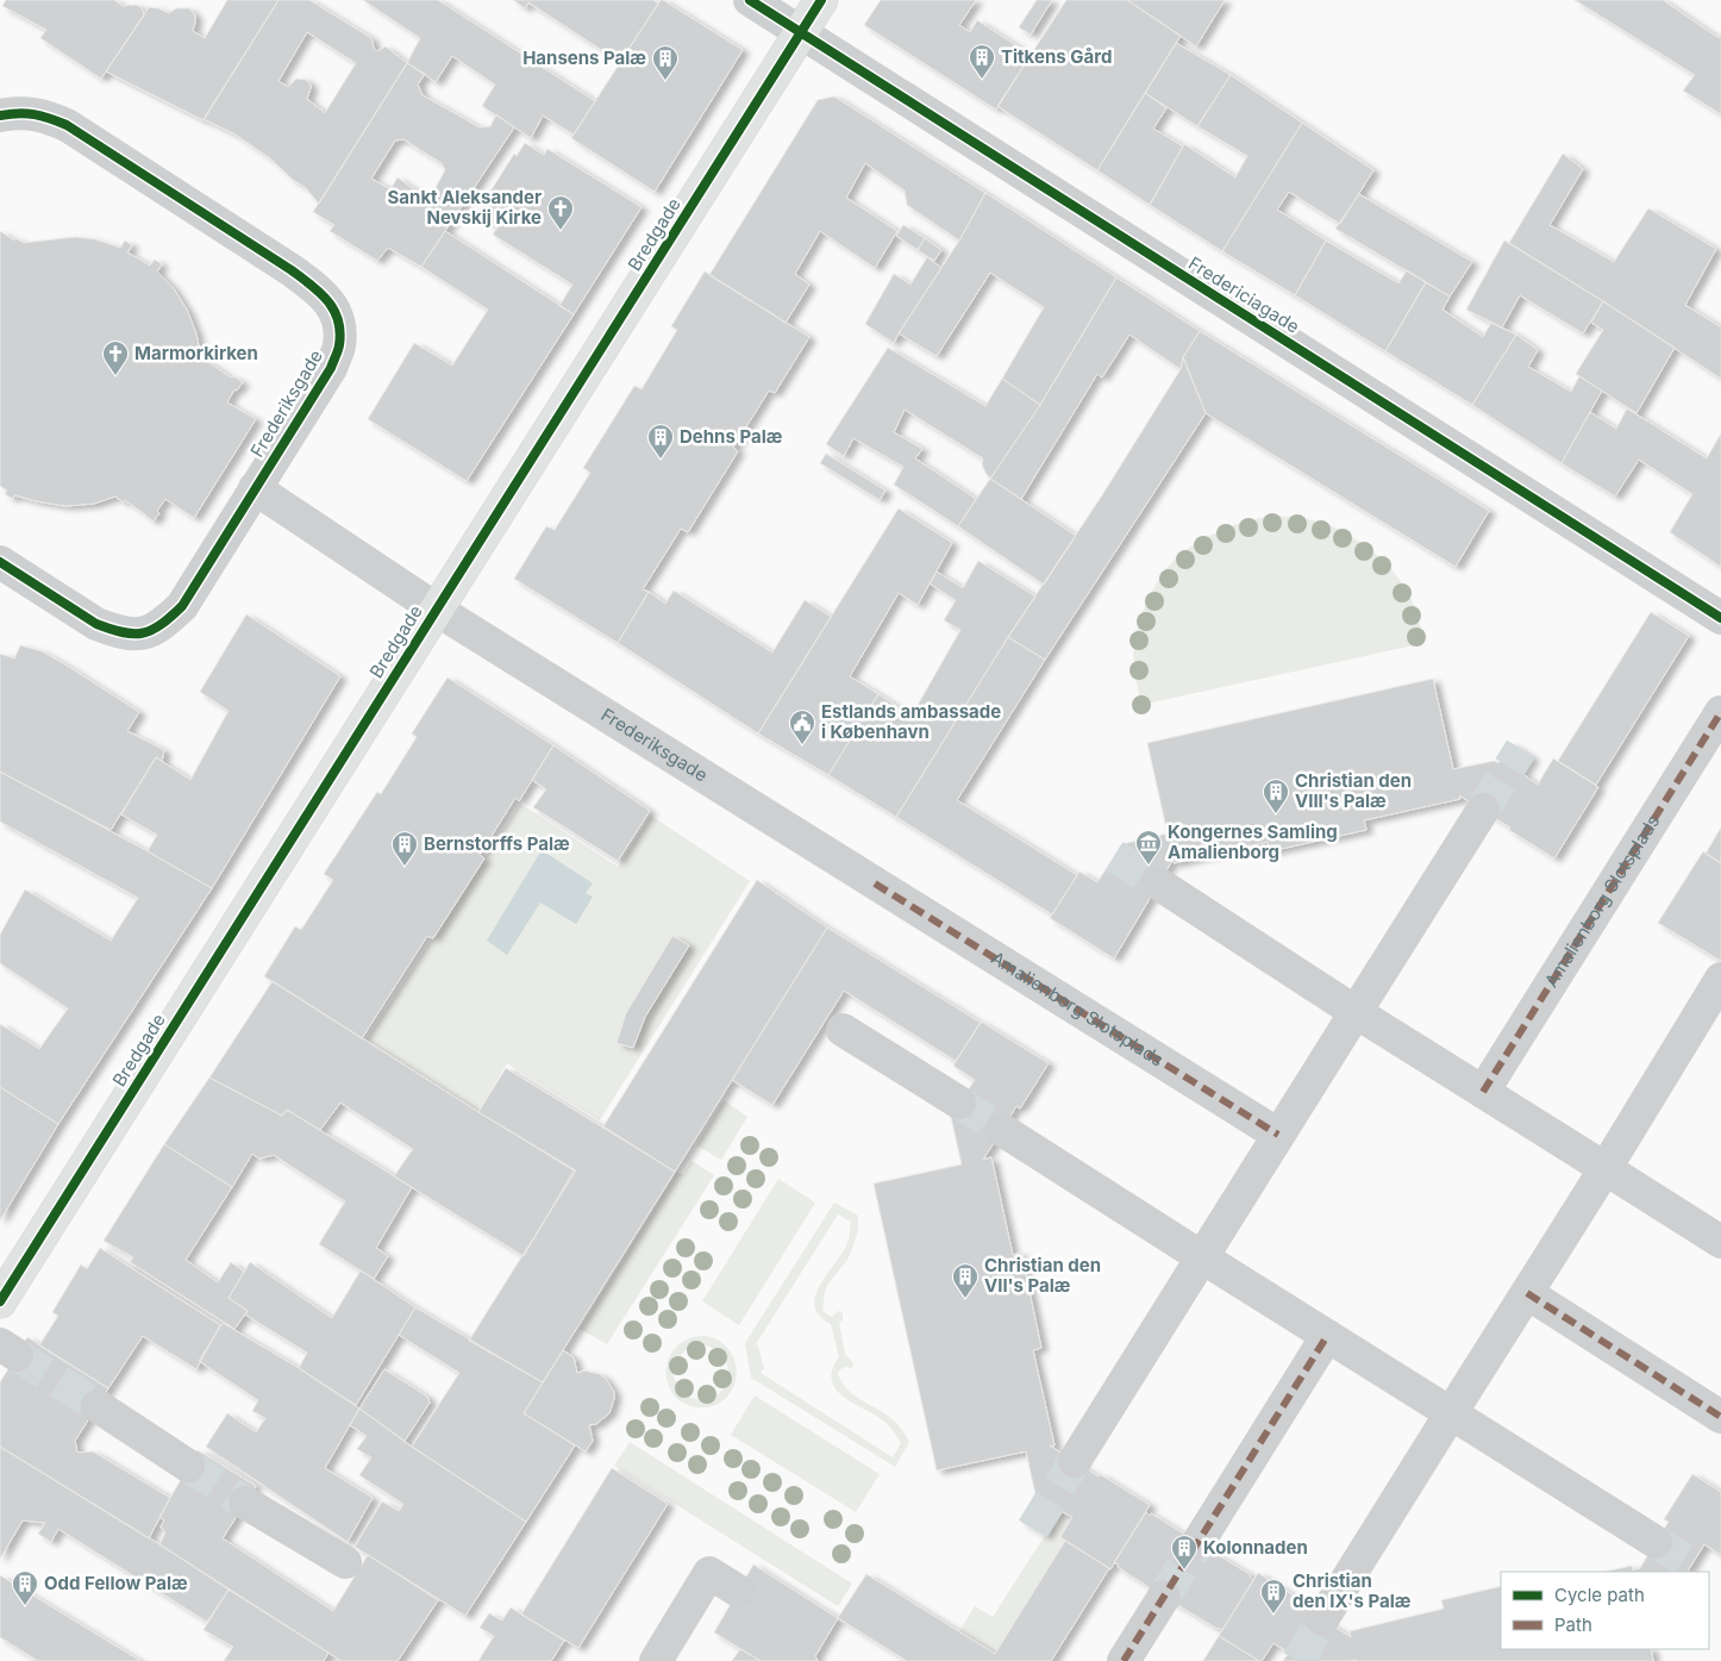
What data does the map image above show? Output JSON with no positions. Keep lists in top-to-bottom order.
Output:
{
  "streets": {
    "main road": ["Bredgade"],
    "street": ["Fredericiagade", "Frederiksgade", "Amalienborg Slotsplads"]
  },
  "crossings": [
    ["Bredgade", "Fredericiagade"],
    ["Bredgade", "Frederiksgade"],
    ["Frederiksgade", "Amalienborg Slotsplads"]
  ],
  "places": {
    "building": [
      "Titkens Gård",
      "Hansens Palæ",
      "Dehns Palæ",
      "Christian den VIII's Palæ",
      "Bernstorffs Palæ",
      "Christian den VII's Palæ",
      "Kolonnaden",
      "Odd Fellow Palæ",
      "Christian den IX's Palæ"
    ],
    "church": ["Sankt Aleksander Nevskij Kirke", "Marmorkirken"],
    "public building": ["Estlands ambassade i København"],
    "museum": ["Kongernes Samling Amalienborg"]
  },
  "legend": ["Cycle path", "Path"]
}
